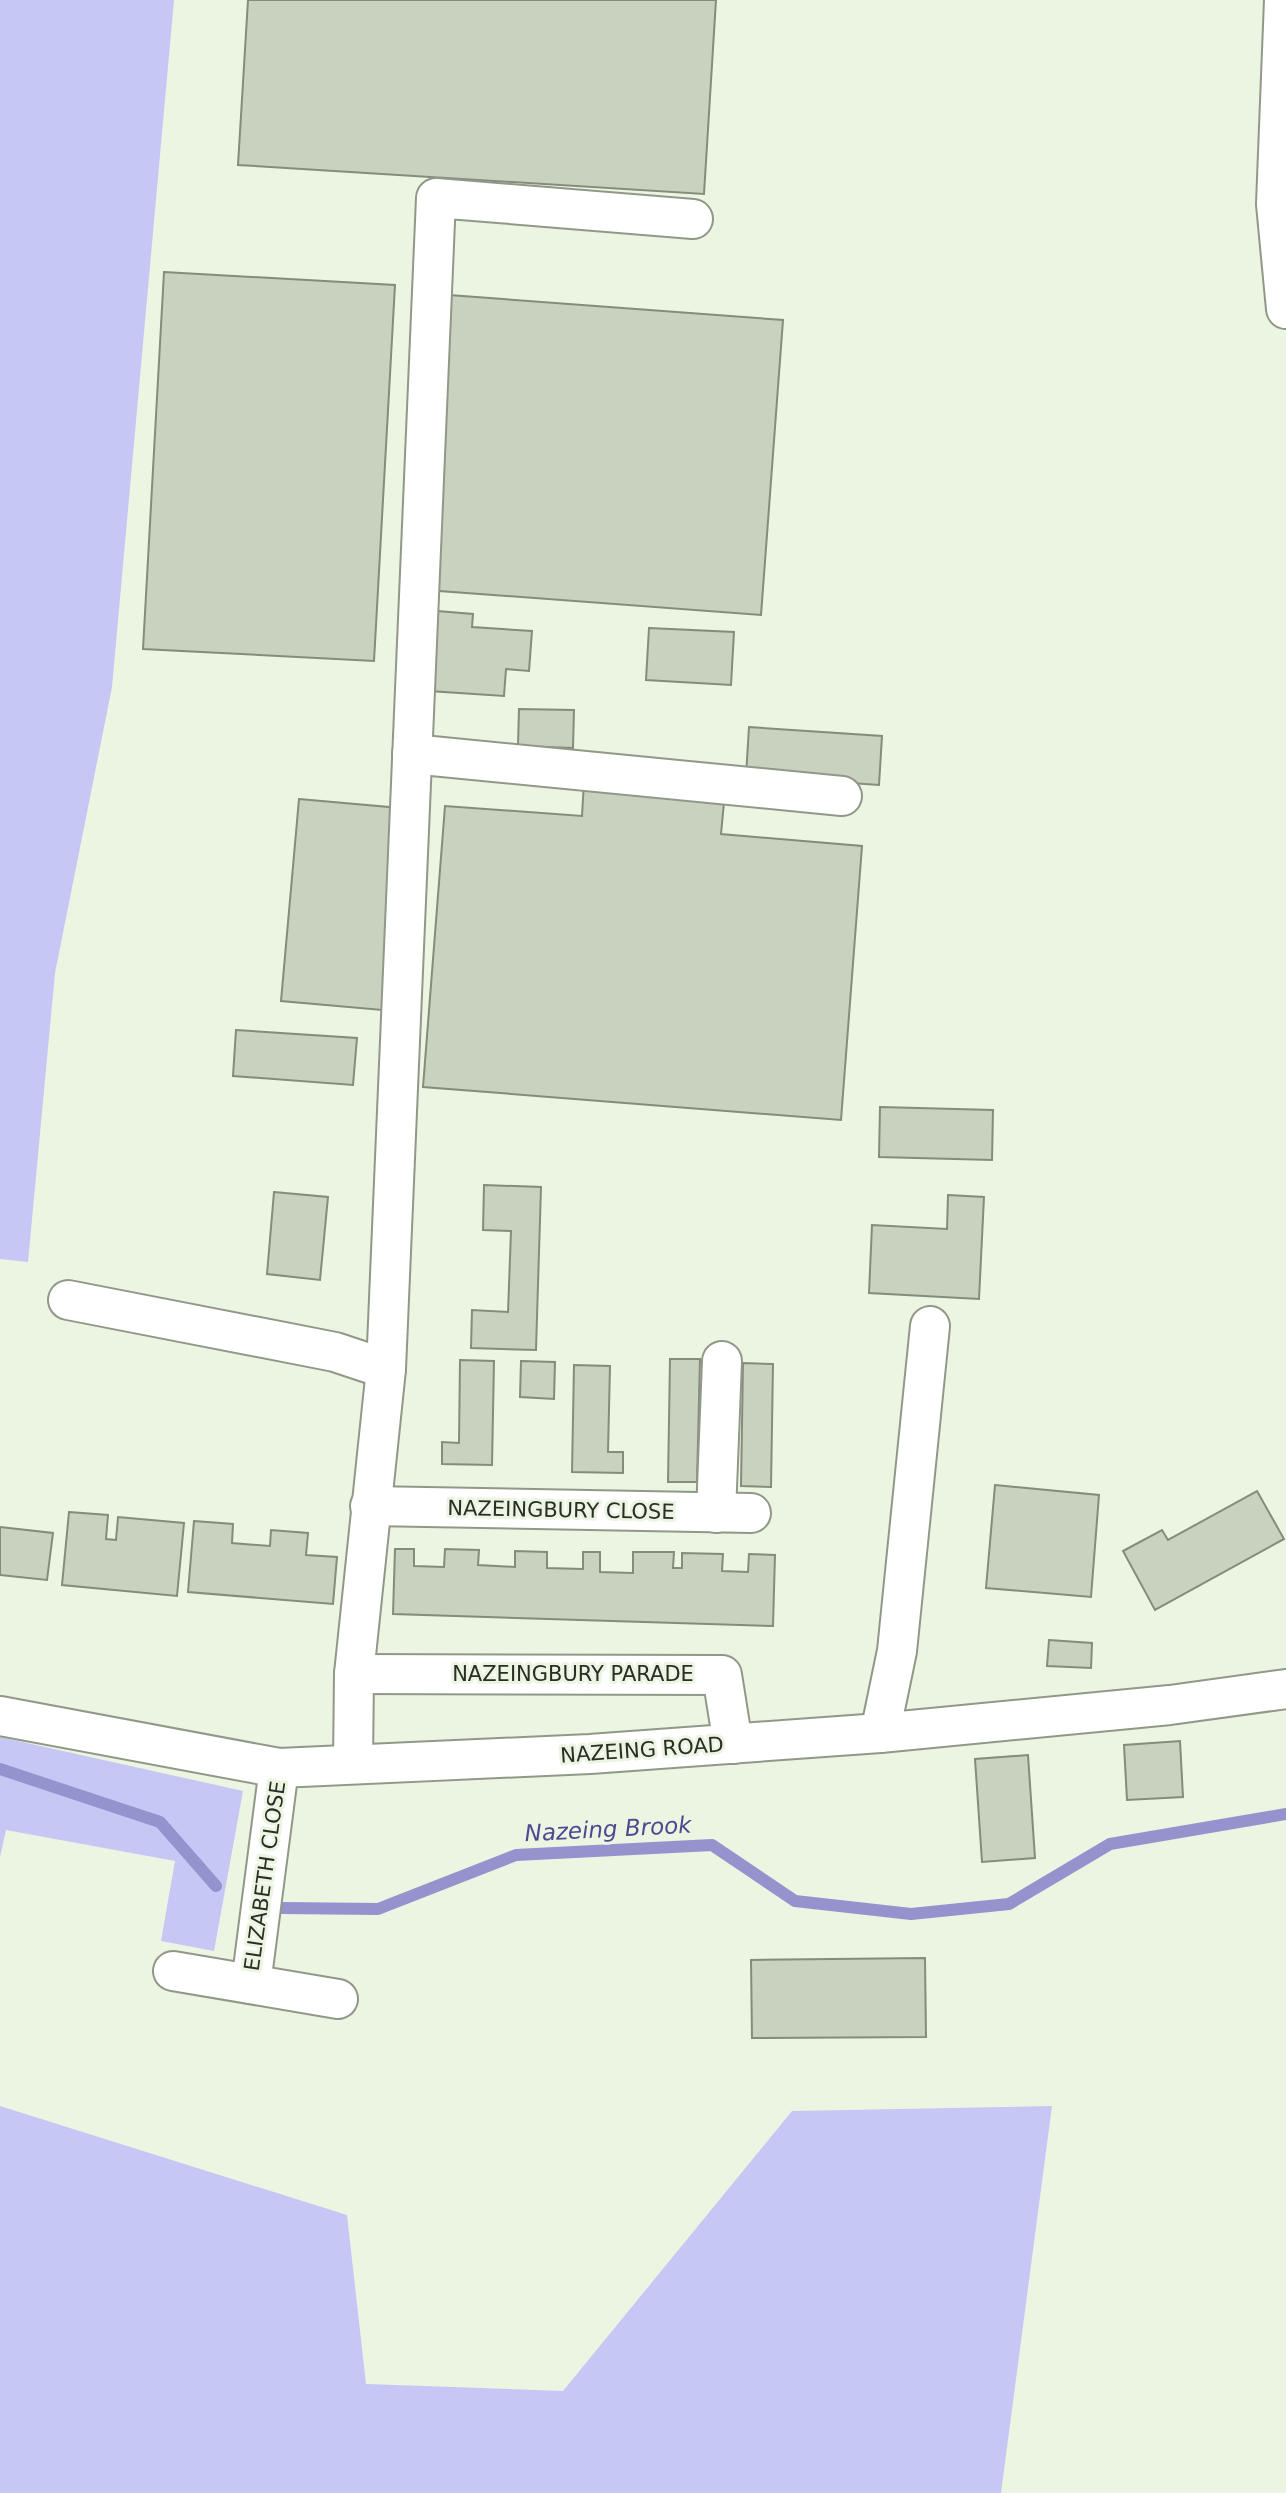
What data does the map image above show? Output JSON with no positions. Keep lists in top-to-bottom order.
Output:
{
  "streets": {
    "street": [
      "NAZEINGBURY CLOSE",
      "NAZEINGBURY PARADE",
      "NAZEING ROAD",
      "ELIZABETH CLOSE"
    ]
  },
  "crossings": [
    ["NAZEINGBURY PARADE", "NAZEING ROAD"],
    ["NAZEING ROAD", "ELIZABETH CLOSE"]
  ],
  "water": ["Nazeing Brook"]
}
